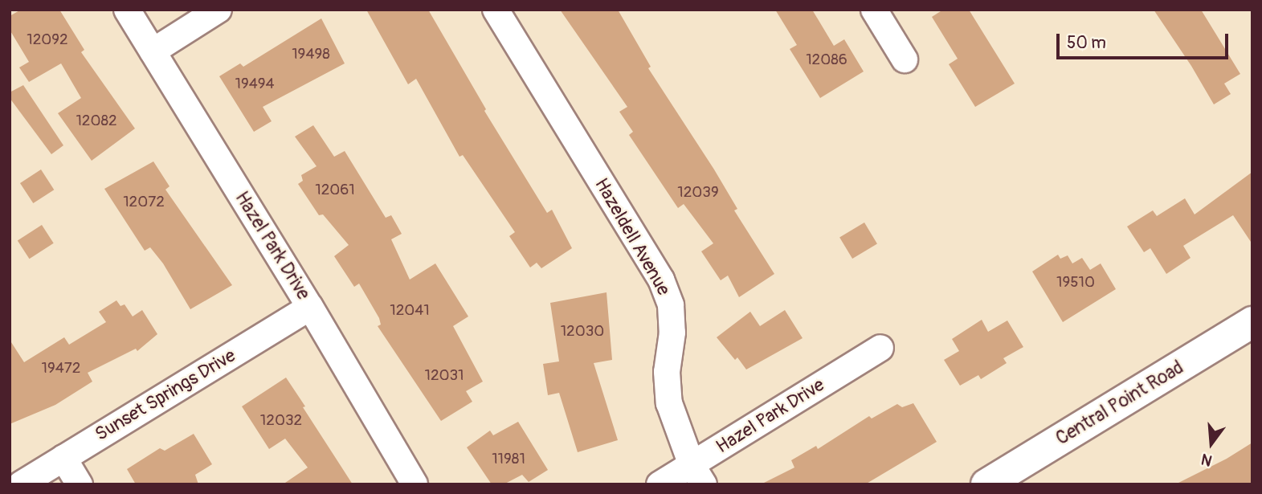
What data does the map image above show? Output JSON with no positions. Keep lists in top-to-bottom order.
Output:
{
  "streets": {
    "street": [
      "Hazeldell Avenue",
      "Hazel Park Drive",
      "Sunset Springs Drive",
      "Central Point Road"
    ]
  },
  "crossings": [
    ["Hazeldell Avenue", "Hazel Park Drive"],
    ["Hazel Park Drive", "Sunset Springs Drive"]
  ],
  "house_numbers": [
    "12092",
    "19498",
    "12086",
    "19494",
    "12082",
    "12061",
    "12039",
    "12072",
    "19510",
    "12041",
    "12030",
    "19472",
    "12031",
    "12032",
    "11981"
  ],
  "scale_bar": "50 m",
  "north": "bottom"
}
